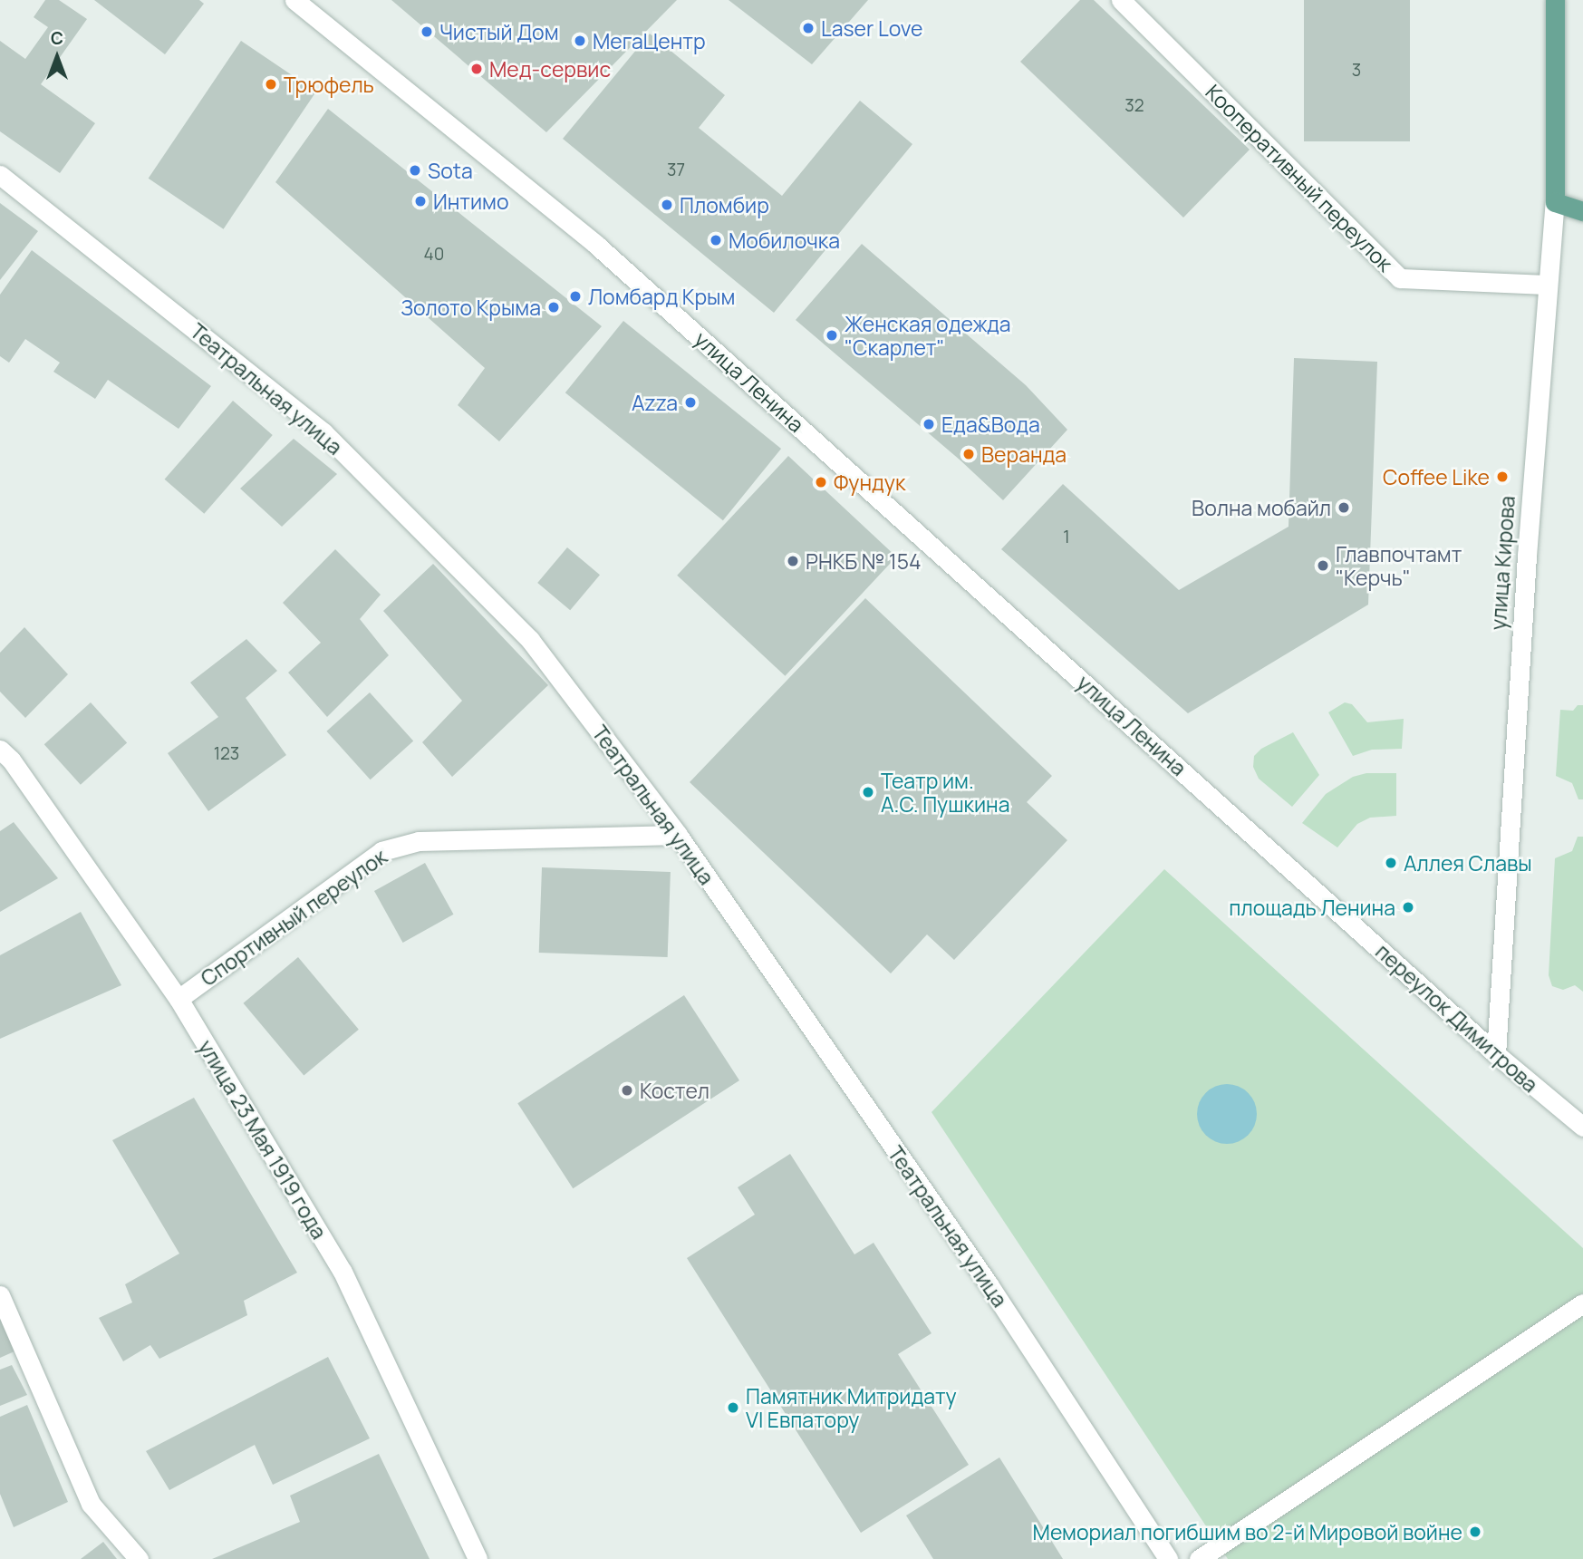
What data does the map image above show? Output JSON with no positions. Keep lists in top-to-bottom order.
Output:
{
  "streets": {
    "main road": ["улица Кирова"],
    "street": [
      "Кооперативный переулок",
      "улица Ленина",
      "Театральная улица",
      "Спортивный переулок",
      "переулок Димитрова",
      "улица 23 Мая 1919 года"
    ]
  },
  "crossings": [
    ["Кооперативный переулок", "улица Кирова"],
    ["улица Ленина", "переулок Димитрова"],
    ["Театральная улица", "Спортивный переулок"],
    ["улица Кирова", "переулок Димитрова"],
    ["Спортивный переулок", "улица 23 Мая 1919 года"]
  ],
  "places": [
    "Laser Love",
    "Чистый Дом",
    "МегаЦентр",
    "Мед-сервис",
    "Трюфель",
    "Sota",
    "Интимо",
    "Пломбир",
    "Мобилочка",
    "Ломбард Крым",
    "Золото Крыма",
    "Женская одежда \"Скарлет\"",
    "Azza",
    "Еда&Вода",
    "Веранда",
    "Coffee Like",
    "Фундук",
    "Волна мобайл",
    "РНКБ № 154",
    "Главпочтамт \"Керчь\"",
    "Театр им. А.С. Пушкина",
    "Аллея Славы",
    "площадь Ленина",
    "Костел",
    "Памятник Митридату VI Евпатору",
    "Мемориал погибшим во 2-й Мировой войне"
  ],
  "house_numbers": [
    "3",
    "32",
    "37",
    "40",
    "1",
    "123"
  ],
  "north": "top"
}
